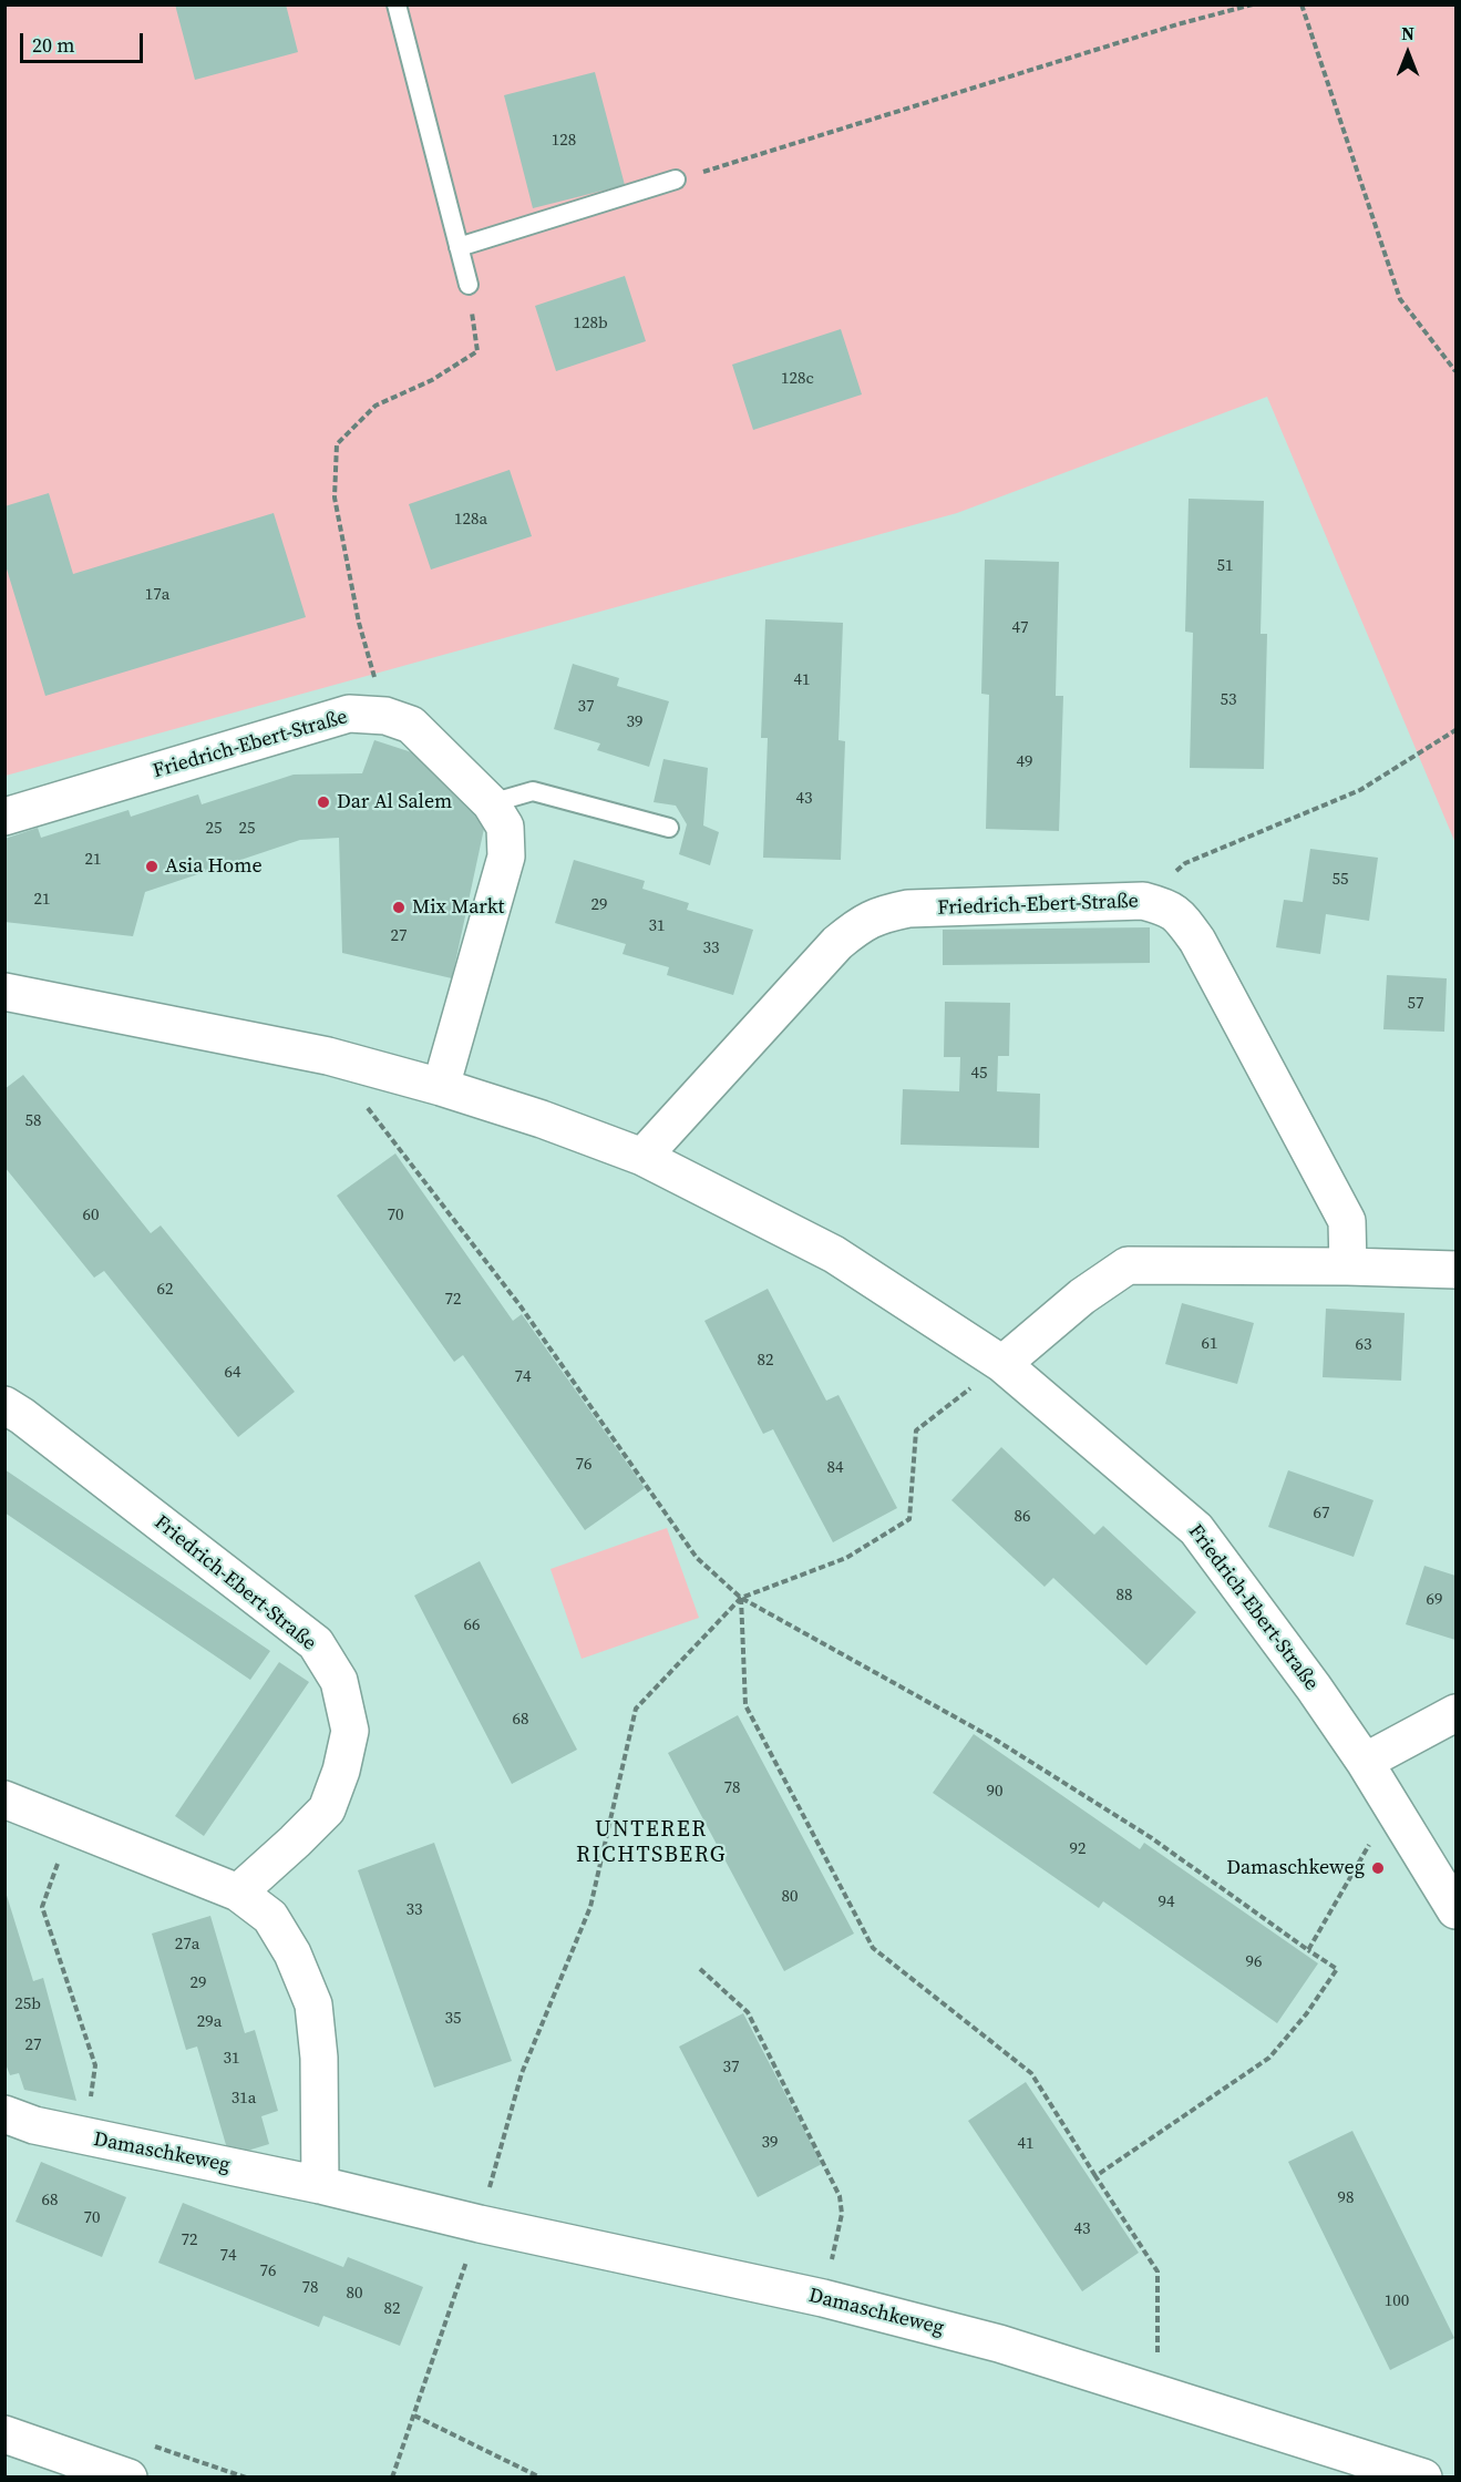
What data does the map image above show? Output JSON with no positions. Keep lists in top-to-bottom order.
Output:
{
  "streets": {
    "street": ["Friedrich-Ebert-Straße", "Damaschkeweg"]
  },
  "districts": ["UNTERER RICHTSBERG"],
  "places": [
    "Dar Al Salem",
    "Asia Home",
    "Mix Markt",
    "Damaschkeweg"
  ],
  "house_numbers": [
    "128",
    "128b",
    "128c",
    "128a",
    "51",
    "17a",
    "47",
    "41",
    "53",
    "37",
    "39",
    "49",
    "43",
    "25",
    "25",
    "21",
    "55",
    "21",
    "29",
    "31",
    "27",
    "33",
    "57",
    "45",
    "58",
    "60",
    "70",
    "62",
    "72",
    "61",
    "63",
    "82",
    "64",
    "74",
    "76",
    "84",
    "67",
    "86",
    "88",
    "69",
    "66",
    "68",
    "78",
    "90",
    "92",
    "80",
    "94",
    "33",
    "27a",
    "96",
    "29",
    "25b",
    "35",
    "29a",
    "27",
    "31",
    "37",
    "31a",
    "39",
    "41",
    "98",
    "68",
    "70",
    "43",
    "72",
    "74",
    "76",
    "78",
    "80",
    "100",
    "82"
  ],
  "scale_bar": "20 m",
  "north": "top"
}
